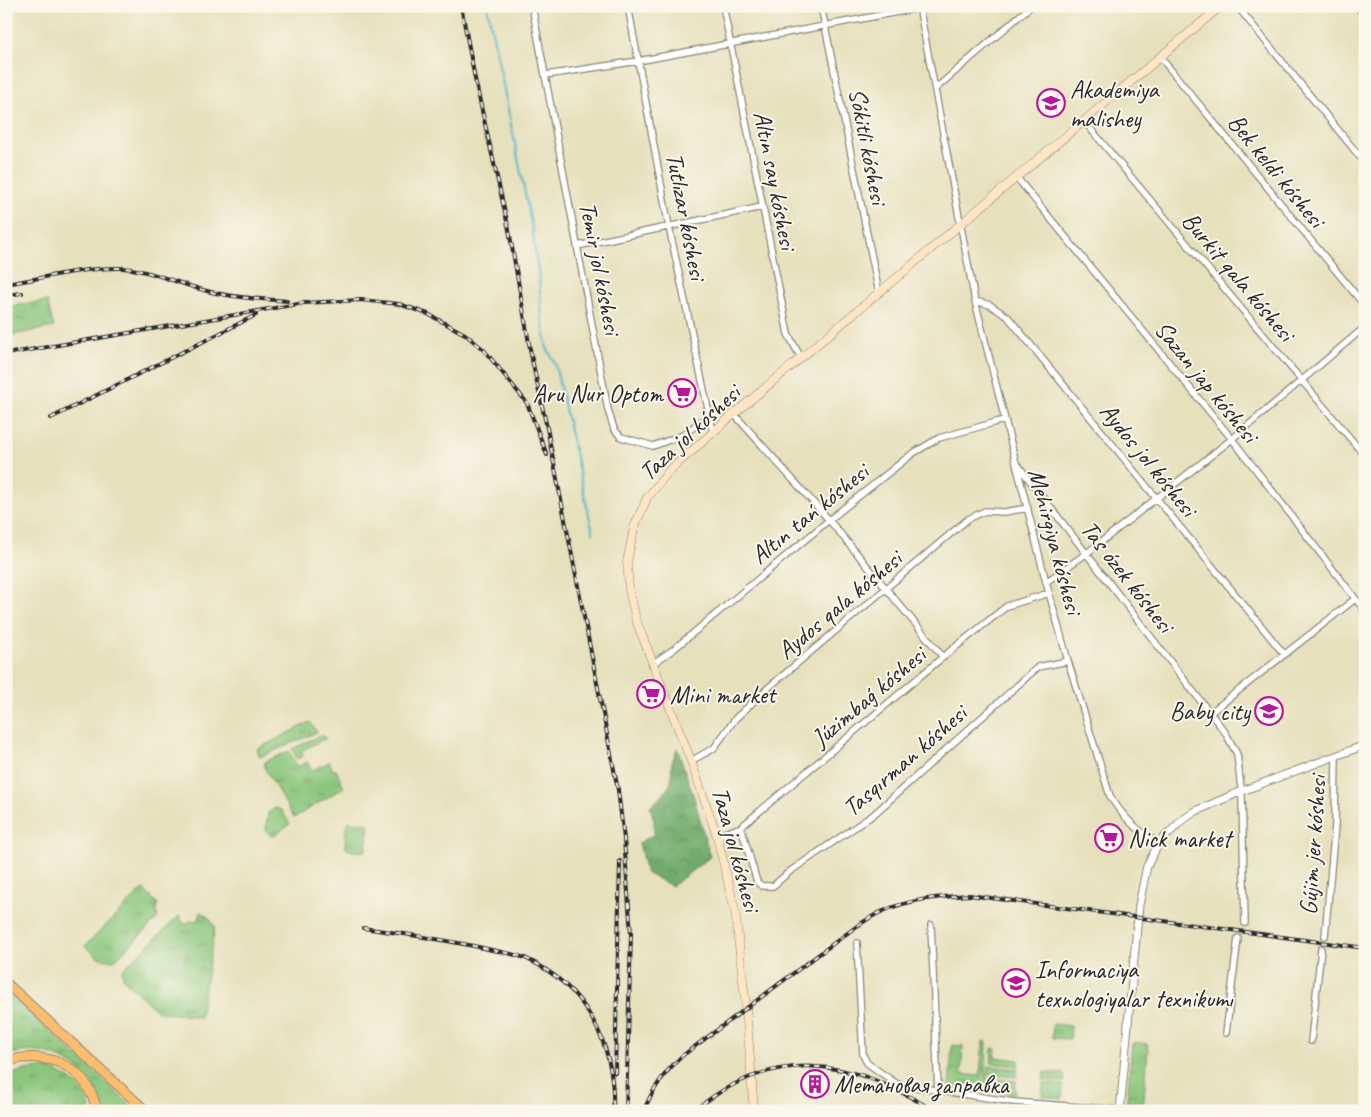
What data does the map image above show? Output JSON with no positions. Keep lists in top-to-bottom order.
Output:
{
  "streets": {
    "main road": ["Taza jol kóshesi"],
    "street": [
      "Sókitli kóshesi",
      "Bek keldi kóshesi",
      "Altın say kóshesi",
      "Tutlızar kóshesi",
      "Temir jol kóshesi",
      "Burkit qala kóshesi",
      "Sazan jap kóshesi",
      "Aydos jol kóshesi",
      "Altın tań kóshesi",
      "Mehirgiya kóshesi",
      "Tas ózek kóshesi",
      "Aydos qala kóshesi",
      "Júzimbaǵ kóshesi",
      "Tasqırman kóshesi",
      "Gújim jer kóshesi"
    ]
  },
  "crossings": [
    ["Sókitli kóshesi", "Taza jol kóshesi"],
    ["Bek keldi kóshesi", "Taza jol kóshesi"],
    ["Altın say kóshesi", "Taza jol kóshesi"],
    ["Tutlızar kóshesi", "Temir jol kóshesi"],
    ["Tutlızar kóshesi", "Taza jol kóshesi"],
    ["Burkit qala kóshesi", "Taza jol kóshesi"],
    ["Sazan jap kóshesi", "Taza jol kóshesi"],
    ["Taza jol kóshesi", "Altın tań kóshesi"],
    ["Taza jol kóshesi", "Mehirgiya kóshesi"],
    ["Taza jol kóshesi", "Aydos qala kóshesi"],
    ["Taza jol kóshesi", "Júzimbaǵ kóshesi"],
    ["Aydos jol kóshesi", "Mehirgiya kóshesi"],
    ["Altın tań kóshesi", "Mehirgiya kóshesi"],
    ["Mehirgiya kóshesi", "Tas ózek kóshesi"],
    ["Mehirgiya kóshesi", "Aydos qala kóshesi"],
    ["Mehirgiya kóshesi", "Júzimbaǵ kóshesi"],
    ["Mehirgiya kóshesi", "Tasqırman kóshesi"],
    ["Júzimbaǵ kóshesi", "Tasqırman kóshesi"]
  ],
  "places": {
    "school or university": ["Akademiya malishey", "Baby city", "Informaciya texnologiyalar texnikumı"],
    "supermarket": ["Aru Nur Optom", "Mini market", "Nick market"],
    "building": ["Метановая заправка"]
  }
}
